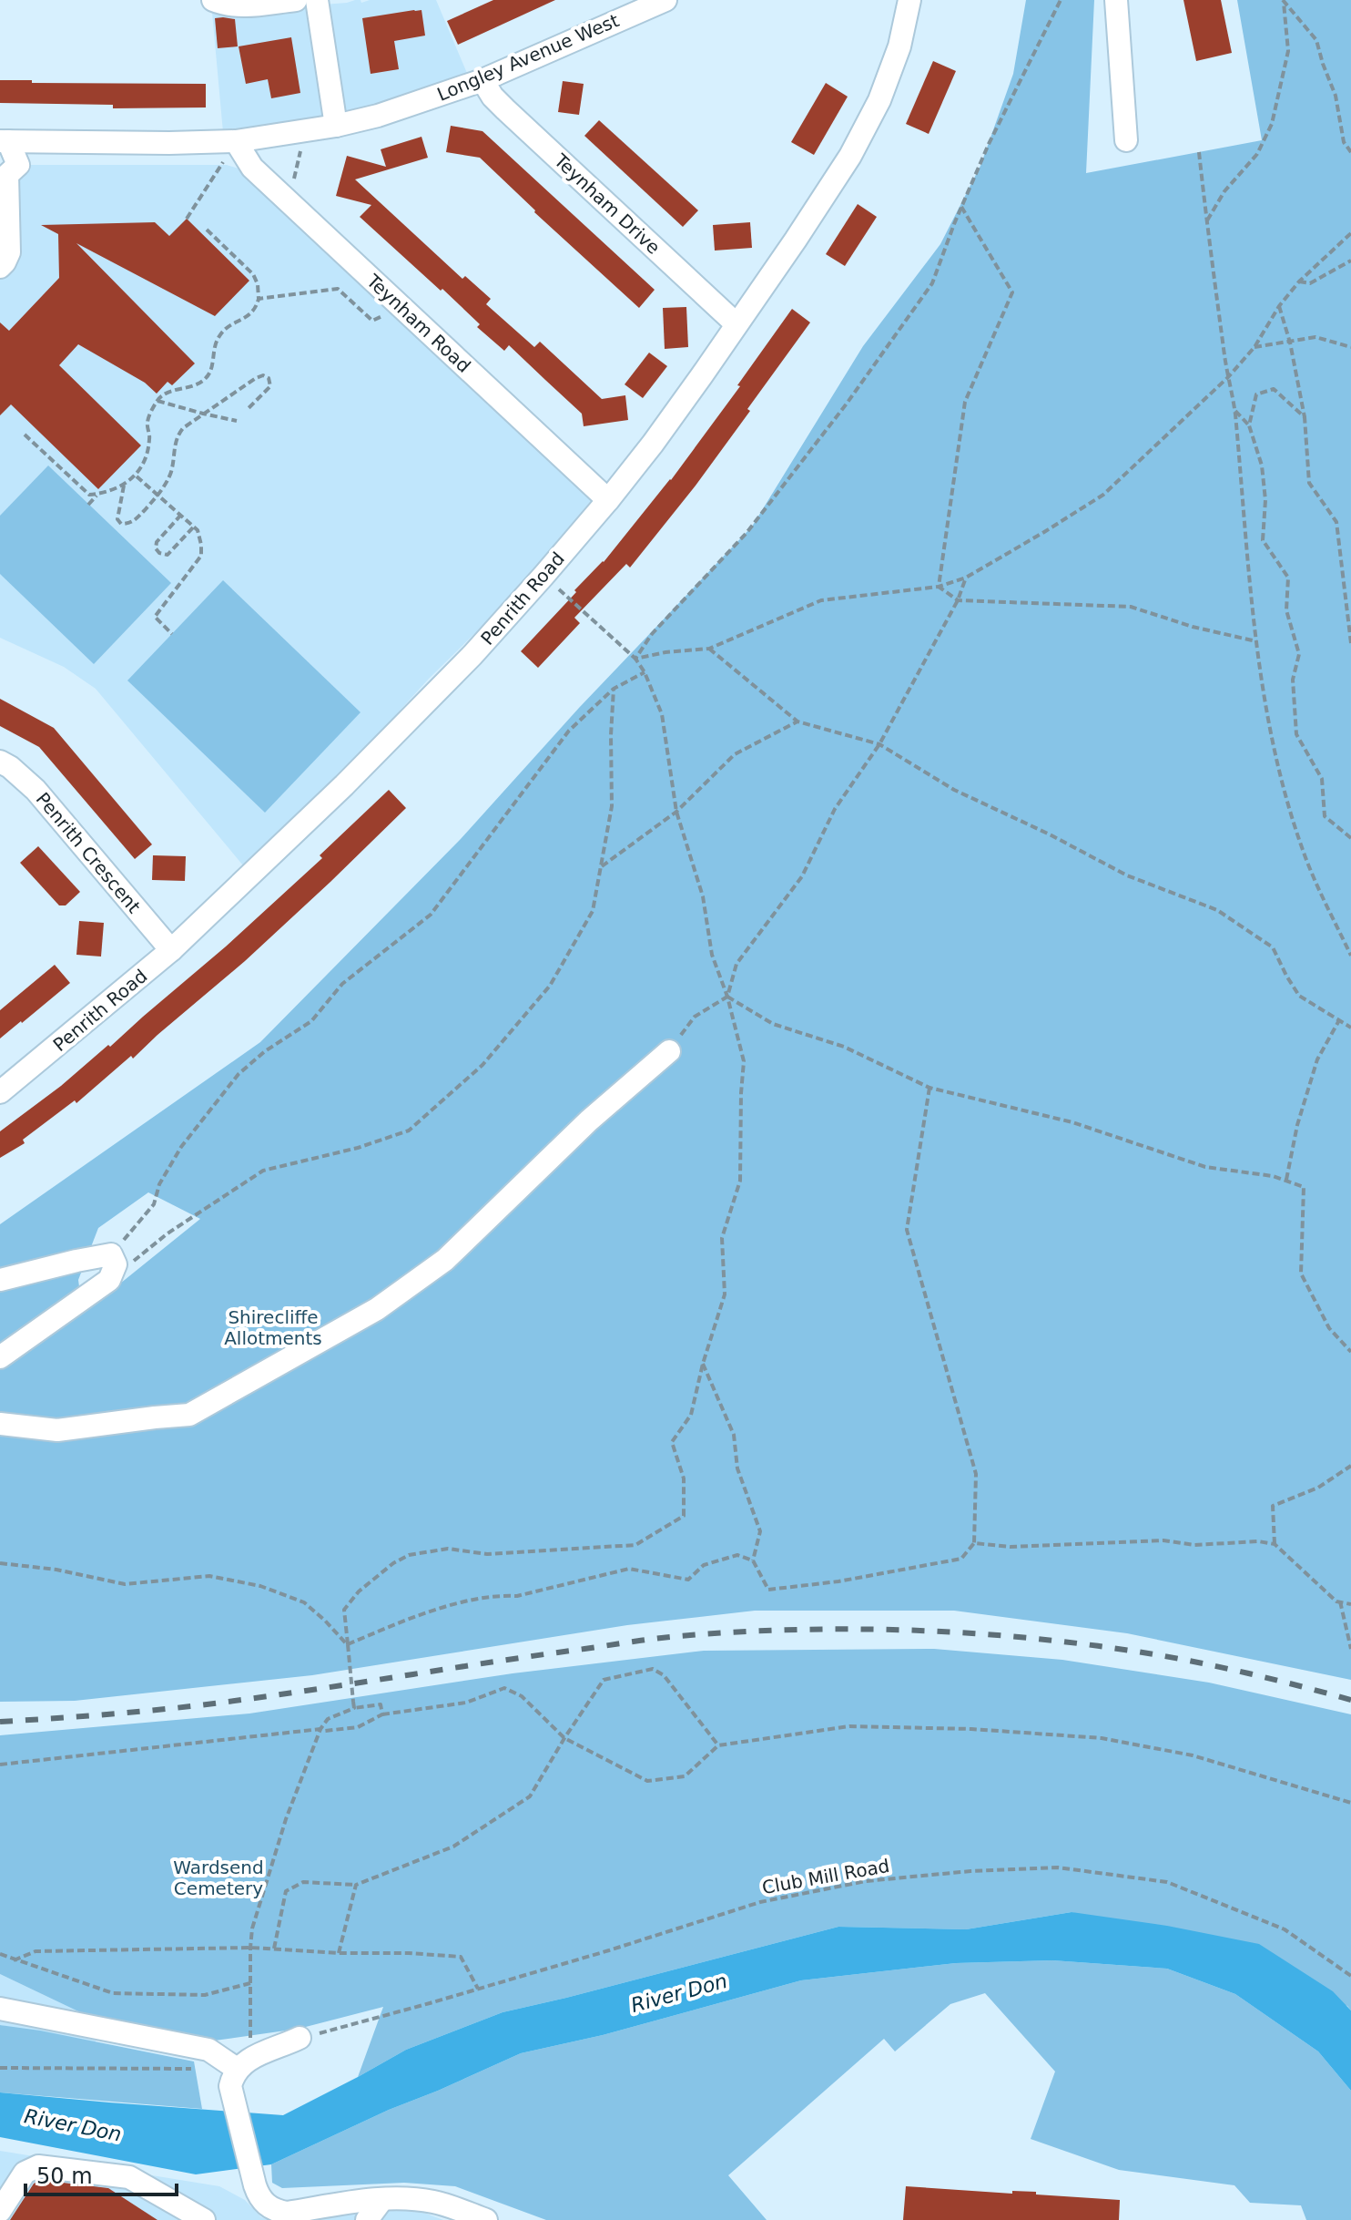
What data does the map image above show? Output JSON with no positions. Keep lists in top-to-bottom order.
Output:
{
  "streets": {
    "street": [
      "Longley Avenue West",
      "Teynham Drive",
      "Teynham Road",
      "Penrith Road",
      "Penrith Crescent"
    ],
    "path": ["Club Mill Road"]
  },
  "crossings": [
    ["Longley Avenue West", "Teynham Drive"],
    ["Longley Avenue West", "Teynham Road"],
    ["Teynham Drive", "Penrith Road"],
    ["Teynham Road", "Penrith Road"],
    ["Penrith Road", "Penrith Crescent"]
  ],
  "water": ["River Don"],
  "parks": ["Shirecliffe Allotments", "Wardsend Cemetery"],
  "scale_bar": "50 m"
}
